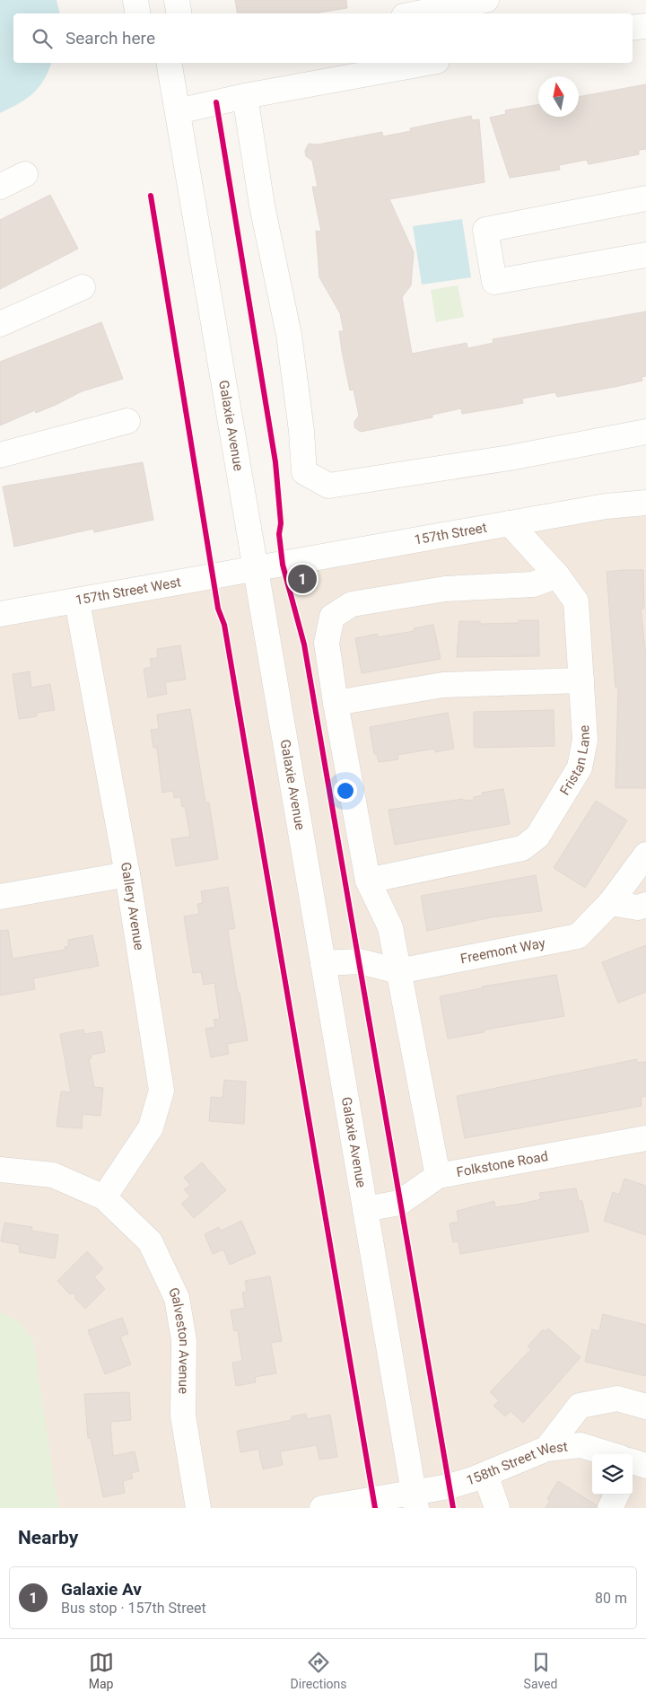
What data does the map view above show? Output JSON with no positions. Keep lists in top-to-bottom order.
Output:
{
  "streets": {
    "street": [
      "Galaxie Avenue",
      "157th Street",
      "157th Street West",
      "Fristan Lane",
      "Gallery Avenue",
      "Freemont Way",
      "Folkstone Road",
      "Galveston Avenue",
      "158th Street West"
    ]
  },
  "crossings": [
    ["Galaxie Avenue", "157th Street"],
    ["Galaxie Avenue", "157th Street West"],
    ["Galaxie Avenue", "Freemont Way"],
    ["Galaxie Avenue", "Folkstone Road"],
    ["Galaxie Avenue", "158th Street West"],
    ["157th Street", "157th Street West"],
    ["157th Street", "Fristan Lane"],
    ["157th Street West", "Gallery Avenue"],
    ["Gallery Avenue", "Galveston Avenue"]
  ],
  "north": "top",
  "page": {
    "search": "Search here",
    "pins": "1",
    "heading": "Nearby",
    "list": [
      {
        "mark": "1",
        "name": "Galaxie Av",
        "note": "Bus stop · 157th Street",
        "value": "80 m"
      }
    ],
    "nav": ["Map", "Directions", "Saved"]
  }
}
